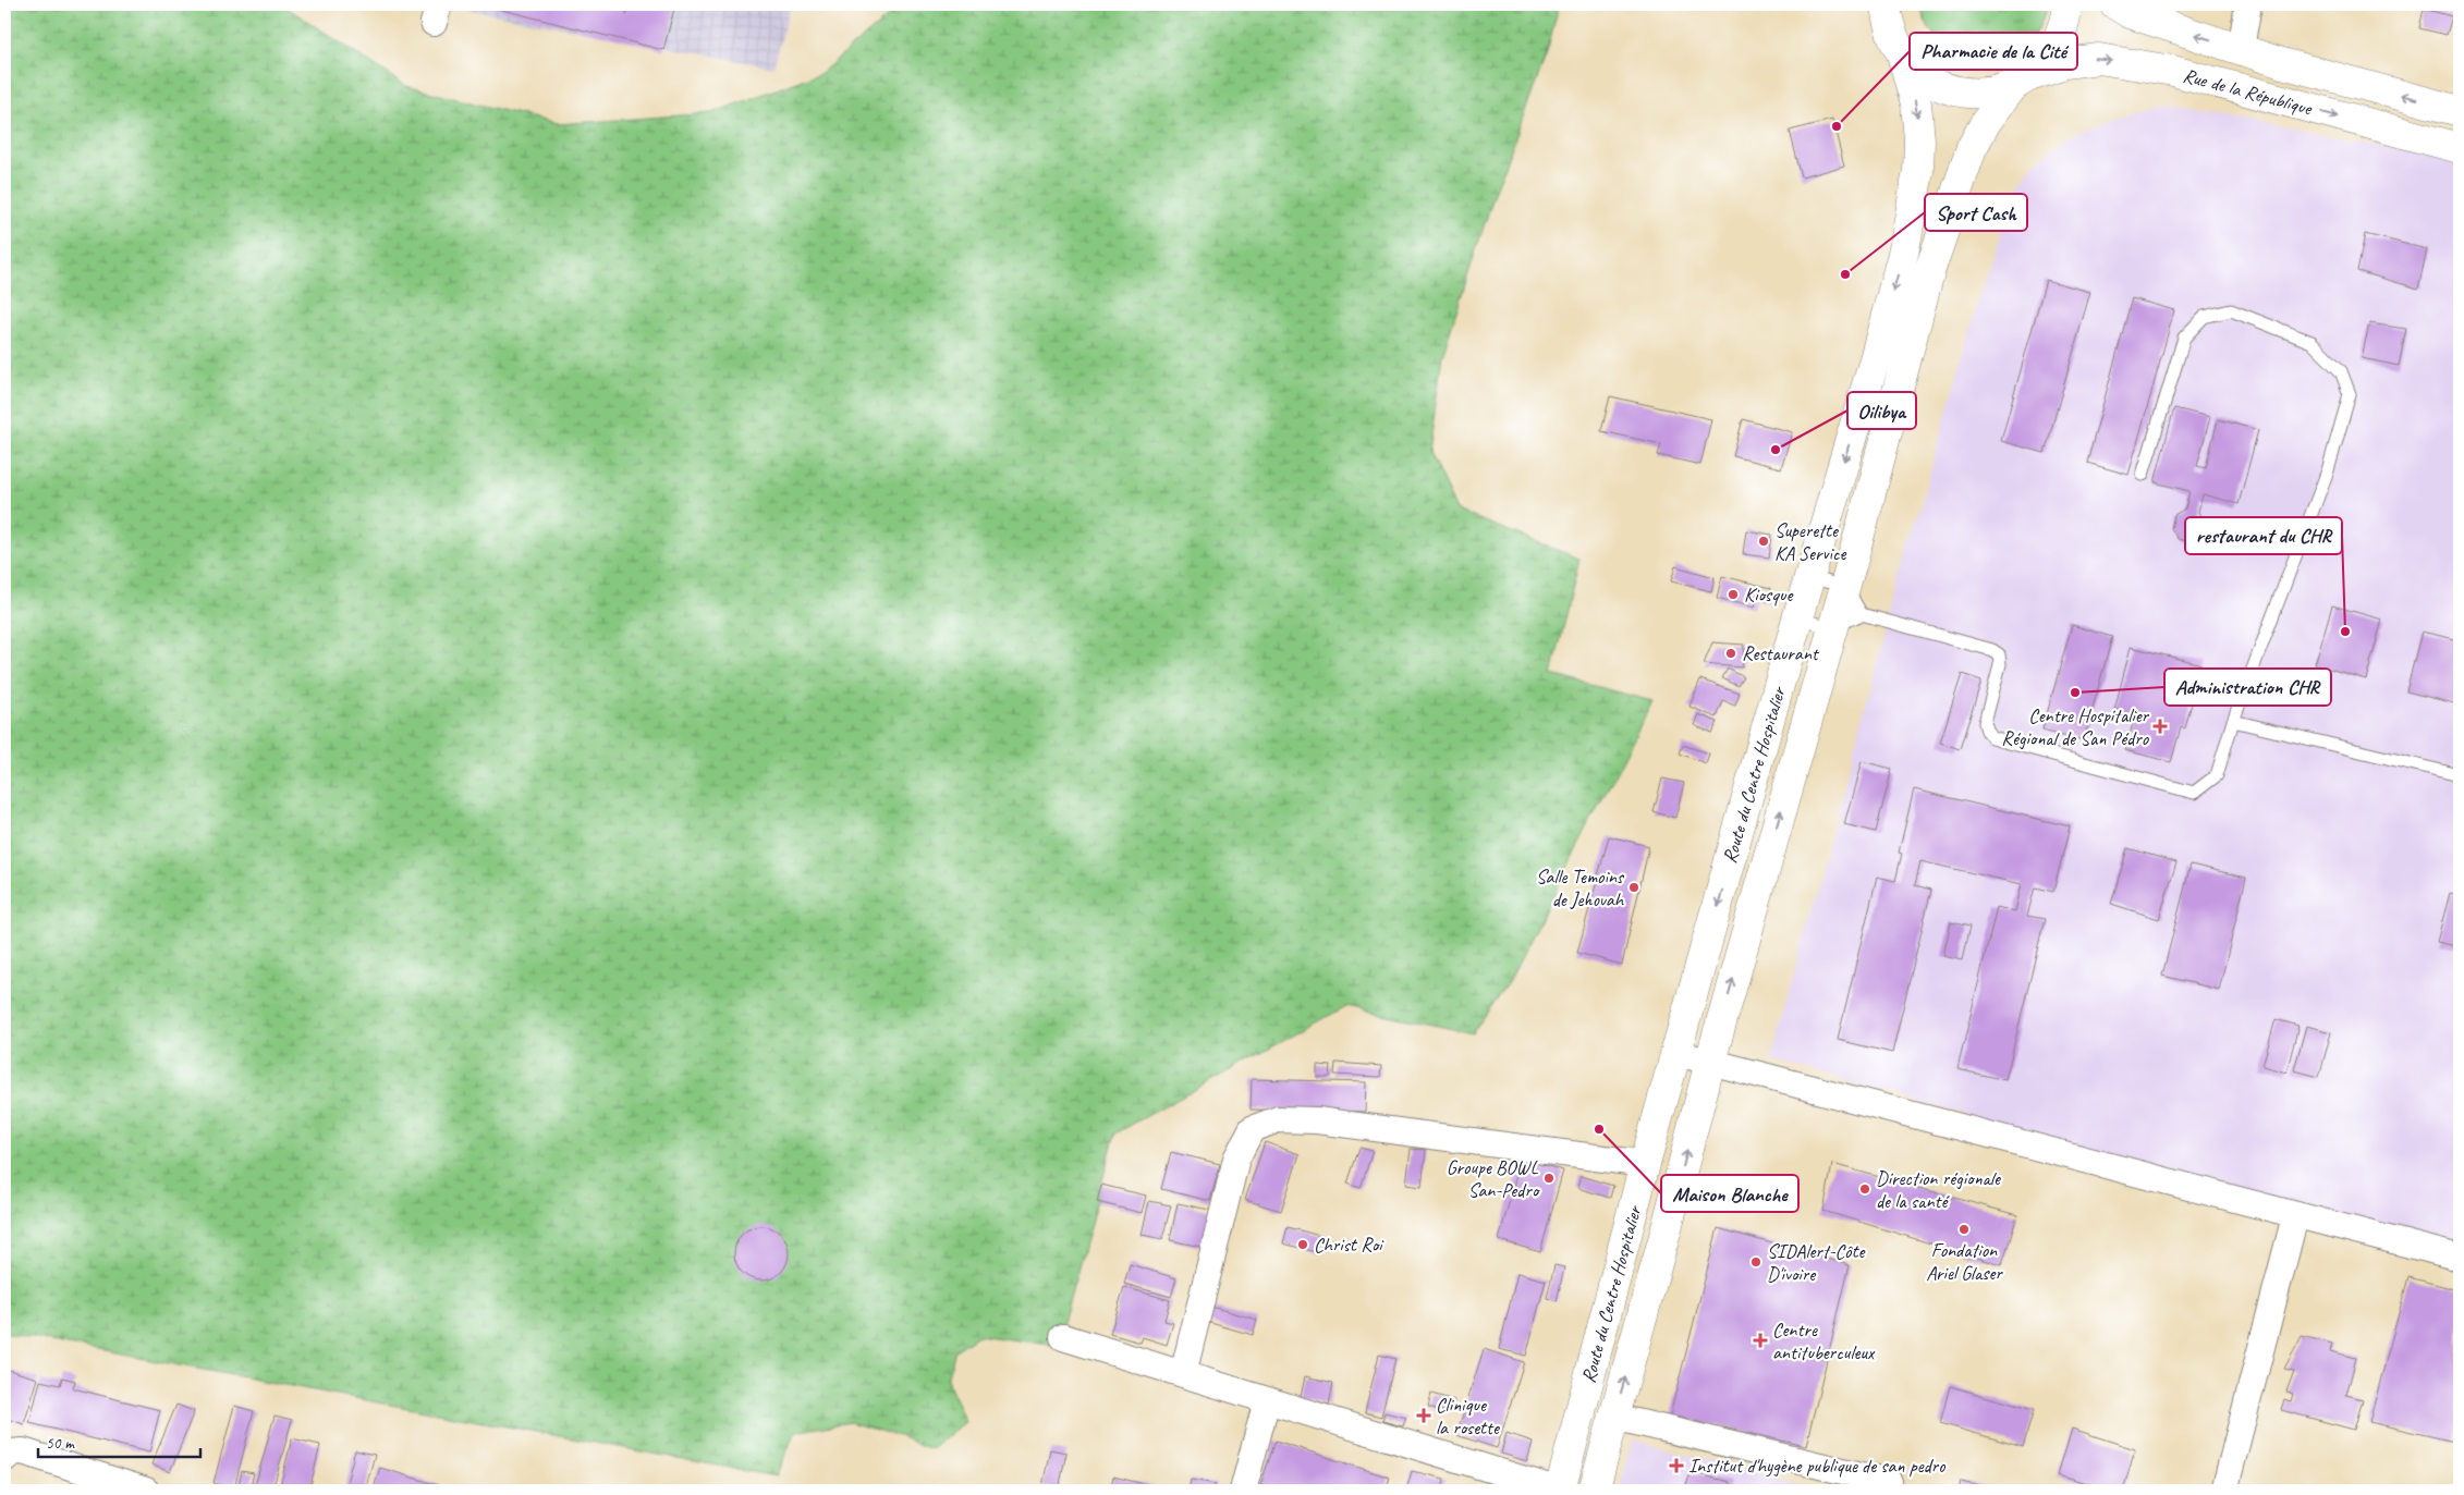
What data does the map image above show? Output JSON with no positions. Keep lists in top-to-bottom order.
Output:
{
  "streets": {
    "street": ["Rue de la République", "Route du Centre Hospitalier"]
  },
  "crossings": [
    ["Rue de la République", "Route du Centre Hospitalier"]
  ],
  "places": {
    "other": [
      "Pharmacie de la Cité",
      "Sport Cash",
      "Oilibya",
      "Superette KA Service",
      "Kiosque",
      "restaurant du CHR",
      "Restaurant",
      "Administration CHR",
      "Salle Temoins de Jehovah",
      "Maison Blanche",
      "Groupe BOWL San-Pedro",
      "Direction régionale de la santé",
      "Fondation Ariel Glaser",
      "Christ Roi",
      "SIDAlert-Côte D'ivoire"
    ],
    "health": [
      "Centre Hospitalier Régional de San Pédro",
      "Centre antituberculeux",
      "Clinique la rosette",
      "Institut d'hygène publique de san pedro"
    ]
  },
  "scale_bar": "50 m"
}
